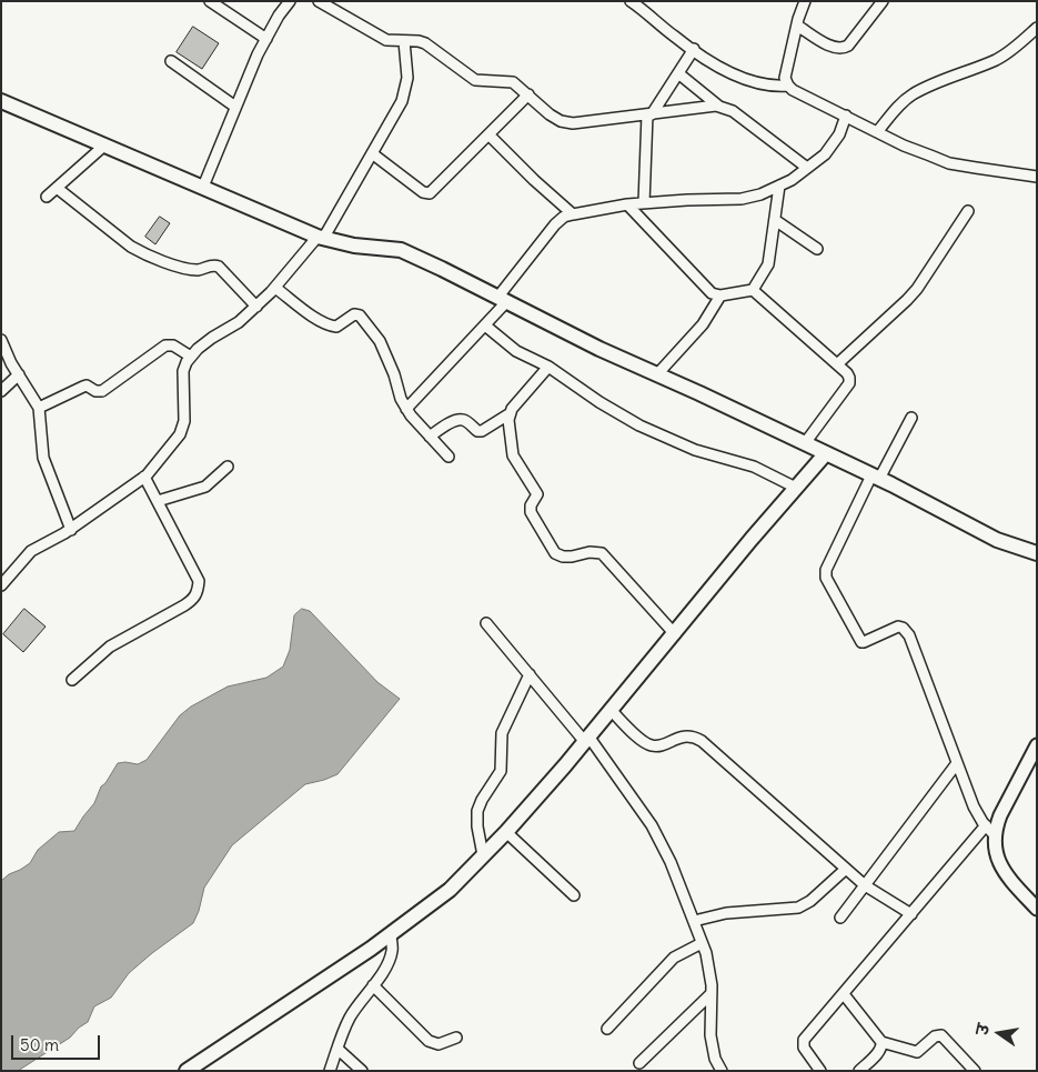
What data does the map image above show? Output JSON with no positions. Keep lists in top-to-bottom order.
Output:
{
  "scale_bar": "50 m",
  "north": "left"
}
